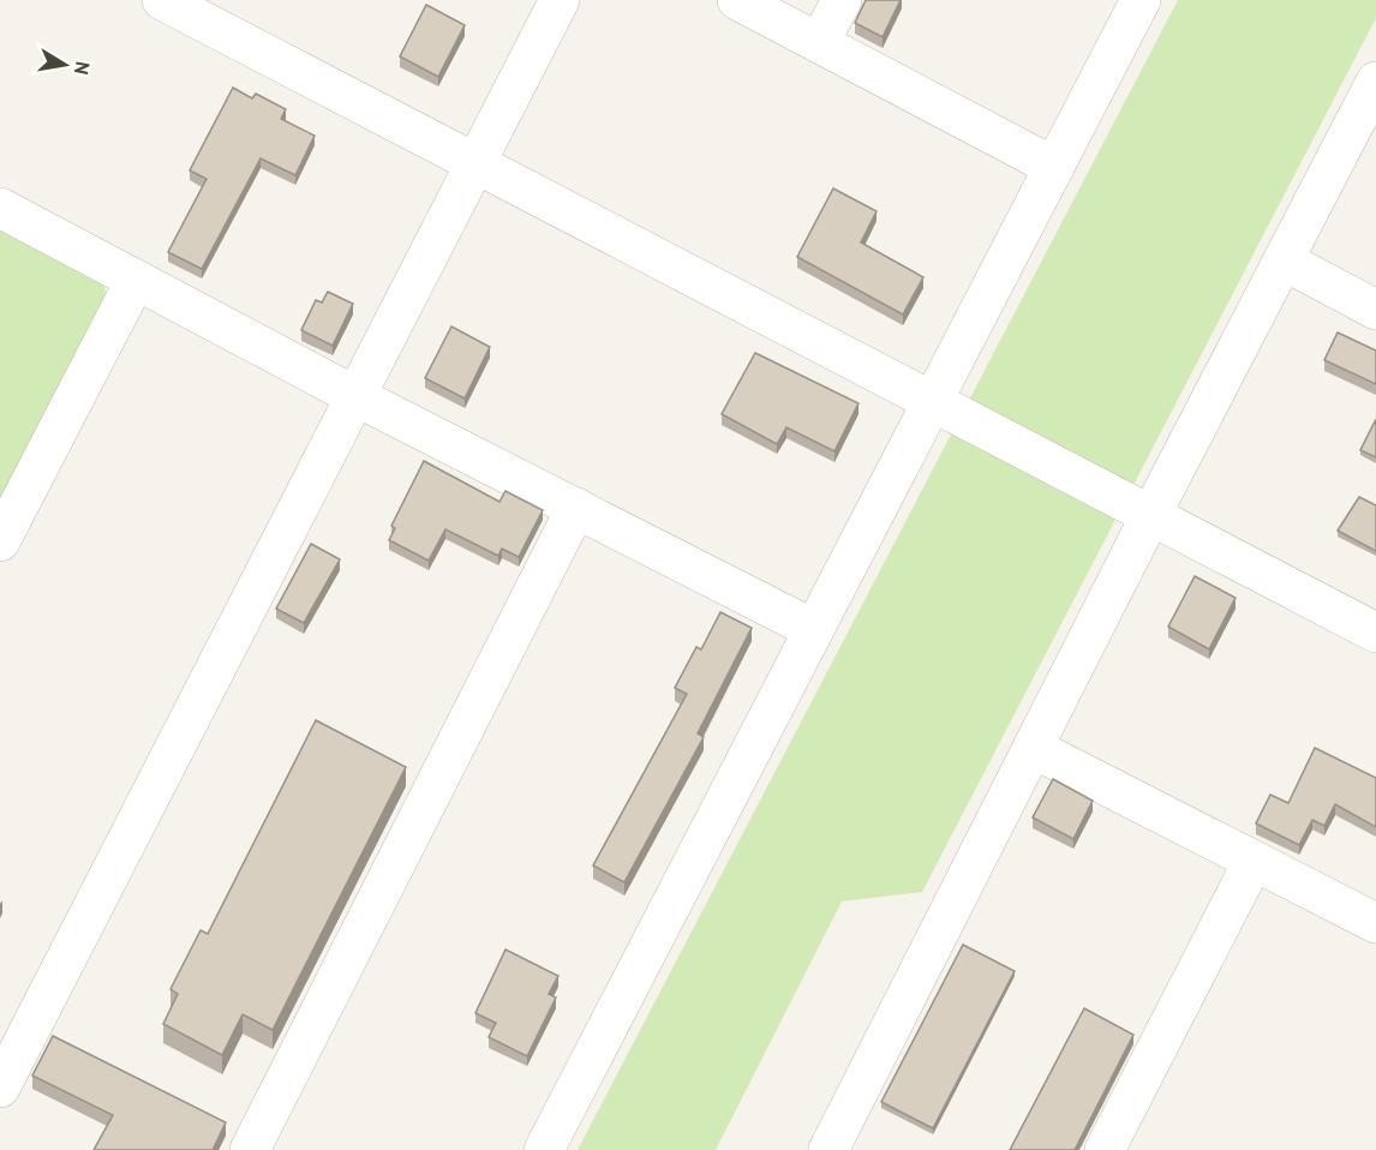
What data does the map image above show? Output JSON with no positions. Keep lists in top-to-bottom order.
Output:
{
  "north": "right"
}
